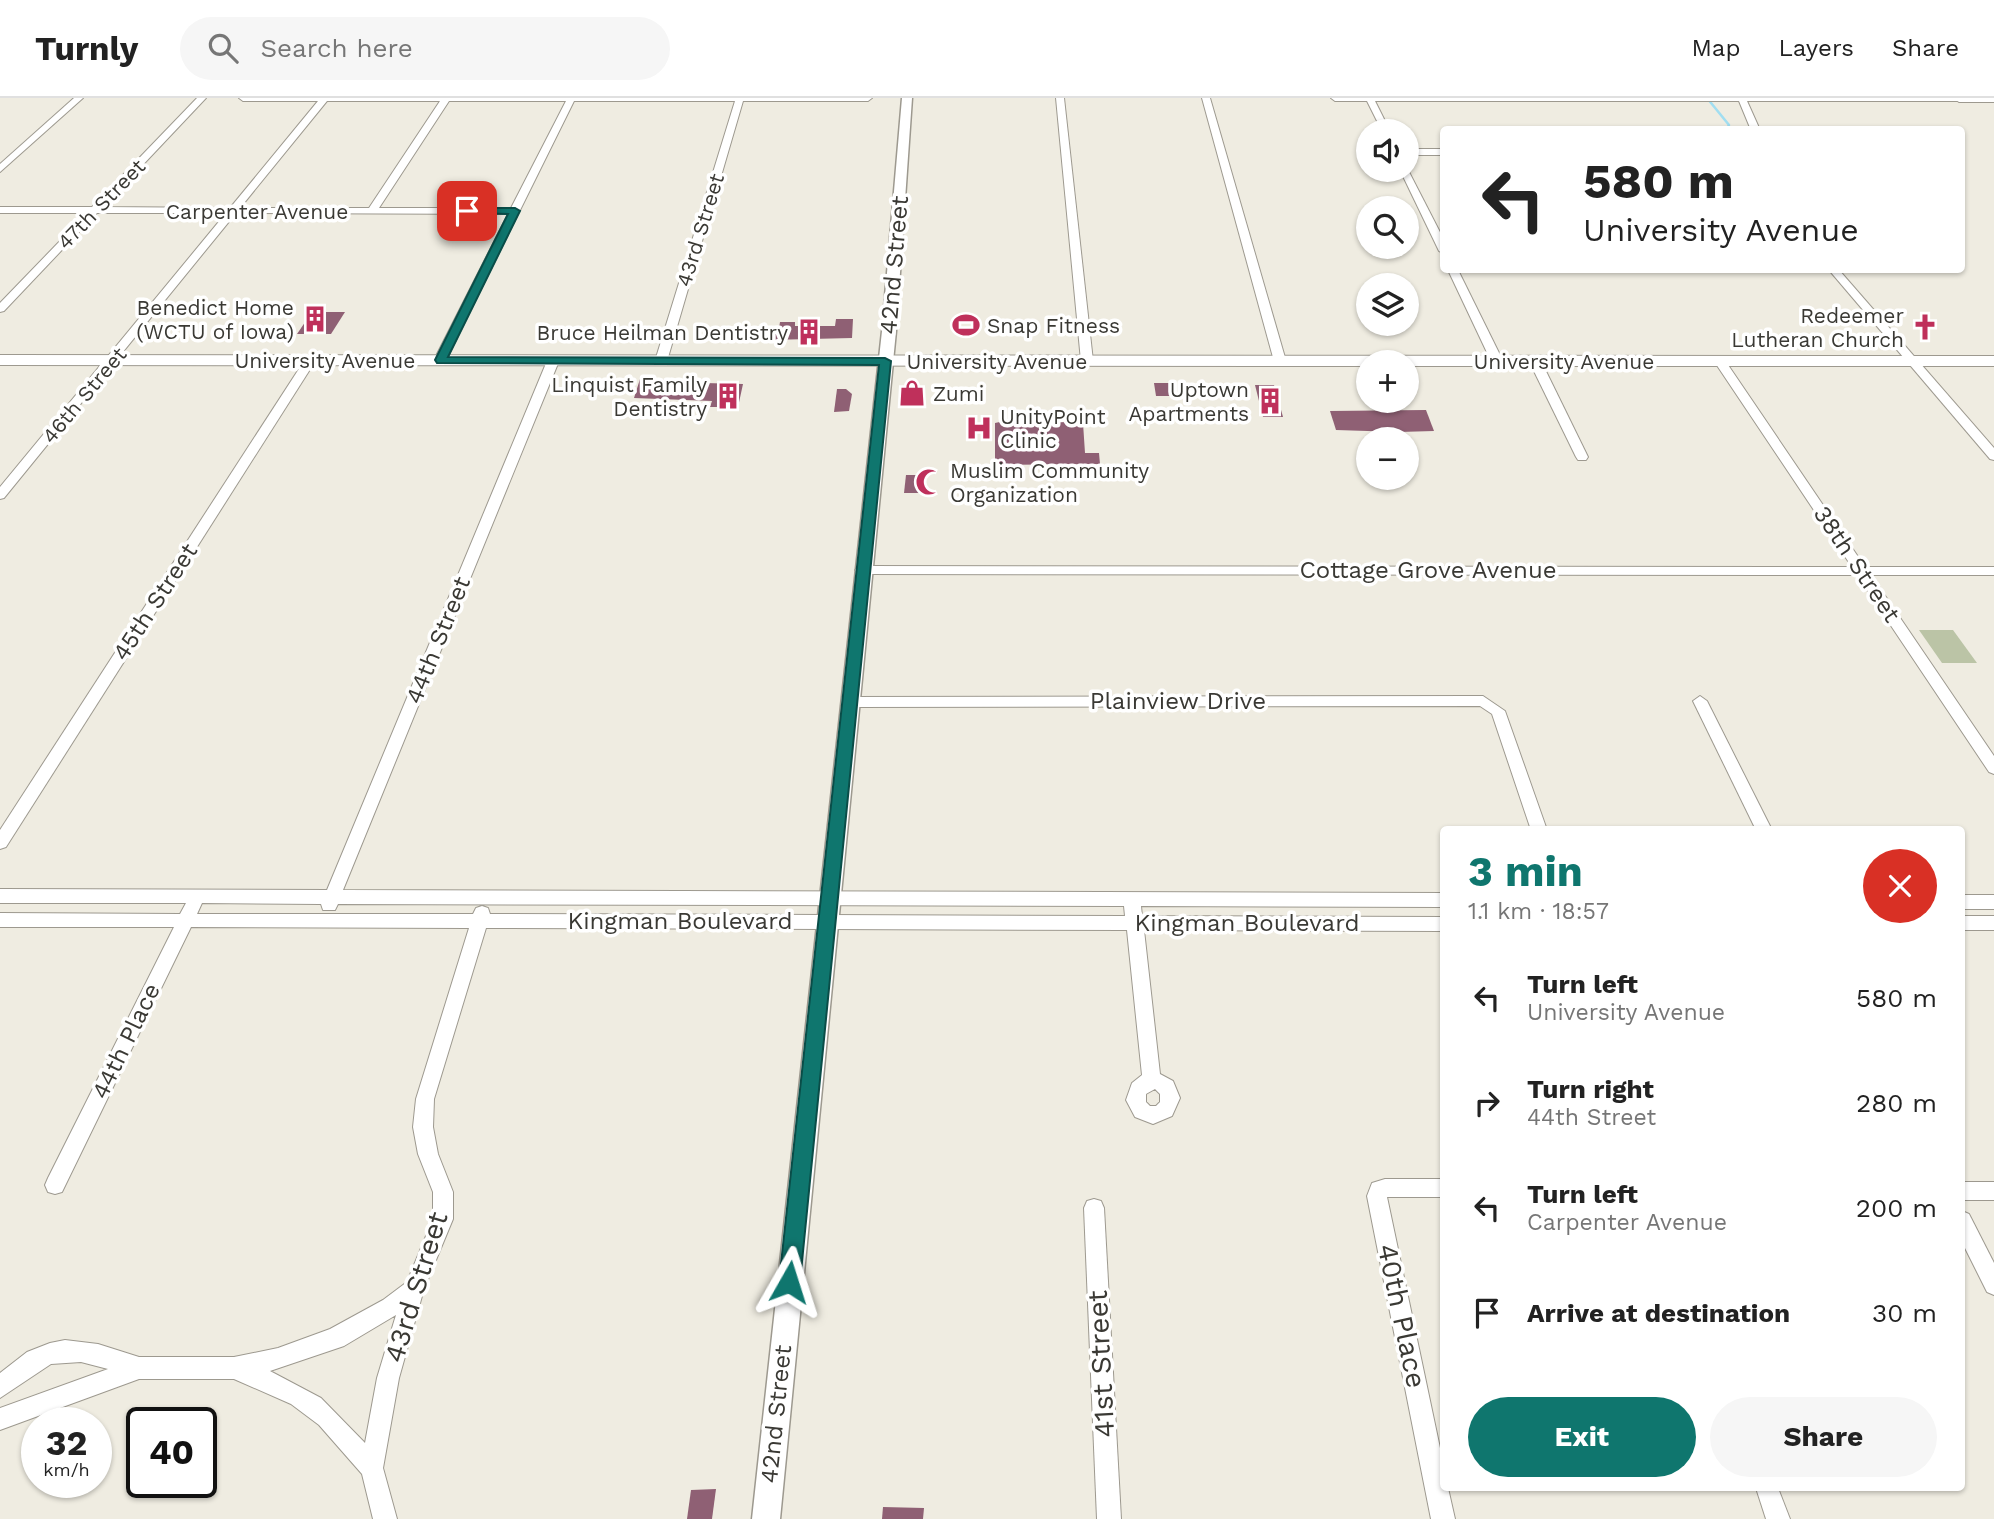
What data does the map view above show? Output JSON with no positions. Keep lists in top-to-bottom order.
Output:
{
  "streets": {
    "main road": ["University Avenue"],
    "street": [
      "47th Street",
      "Carpenter Avenue",
      "43rd Street",
      "42nd Street",
      "46th Street",
      "38th Street",
      "Cottage Grove Avenue",
      "45th Street",
      "44th Street",
      "Plainview Drive",
      "Kingman Boulevard",
      "44th Place",
      "40th Place",
      "41st Street"
    ]
  },
  "crossings": [
    ["47th Street", "Carpenter Avenue"],
    ["Carpenter Avenue", "46th Street"],
    ["43rd Street", "University Avenue"],
    ["43rd Street", "Kingman Boulevard"],
    ["42nd Street", "University Avenue"],
    ["42nd Street", "Cottage Grove Avenue"],
    ["42nd Street", "Plainview Drive"],
    ["42nd Street", "Kingman Boulevard"],
    ["University Avenue", "46th Street"],
    ["University Avenue", "38th Street"],
    ["University Avenue", "45th Street"],
    ["University Avenue", "44th Street"],
    ["38th Street", "Cottage Grove Avenue"],
    ["44th Street", "Kingman Boulevard"],
    ["Kingman Boulevard", "44th Place"]
  ],
  "places": {
    "building": [
      "Benedict Home (WCTU of Iowa)",
      "Bruce Heilman Dentistry",
      "Linquist Family Dentistry",
      "Uptown Apartments"
    ],
    "sports": ["Snap Fitness"],
    "church": ["Redeemer Lutheran Church"],
    "shop": ["Zumi"],
    "hospital": ["UnityPoint Clinic"],
    "mosque": ["Muslim Community Organization"]
  },
  "page": {
    "header": "Turnly",
    "search": "Search here",
    "nav": ["Map", "Layers", "Share"],
    "map_buttons": ["+", "−"],
    "turn": ["580 m", "University Avenue"],
    "heading": ["3 min", "1.1 km · 18:57"],
    "list": [
      {
        "name": "Turn left",
        "note": "University Avenue",
        "value": "580 m"
      },
      {
        "name": "Turn right",
        "note": "44th Street",
        "value": "280 m"
      },
      {
        "name": "Turn left",
        "note": "Carpenter Avenue",
        "value": "200 m"
      },
      {
        "name": "Arrive at destination",
        "value": "30 m"
      }
    ],
    "buttons": ["Exit", "Share"],
    "speed": "32 km/h",
    "limit": "40"
  }
}
